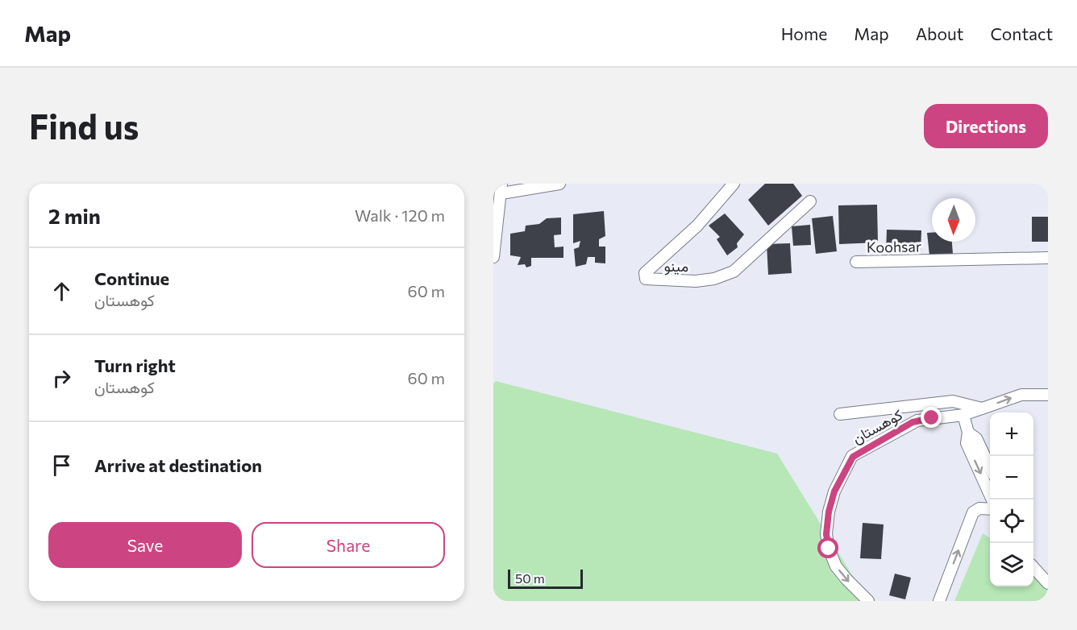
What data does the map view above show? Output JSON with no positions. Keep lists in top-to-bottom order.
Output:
{
  "streets": {
    "street": ["Koohsar", "مینو", "کوهستان"]
  },
  "scale_bar": "50 m",
  "north": "bottom",
  "page": {
    "header": "Map",
    "nav": [
      "Home",
      "Map",
      "About",
      "Contact"
    ],
    "buttons": [
      "Directions",
      ["Save", "Share"]
    ],
    "title": "Find us",
    "heading": ["2 min", "Walk · 120 m"],
    "list": [
      ["Continue", "کوهستان", "60 m"],
      ["Turn right", "کوهستان", "60 m"],
      "Arrive at destination"
    ],
    "map_buttons": ["+", "−"],
    "scale": "50 m"
  }
}
